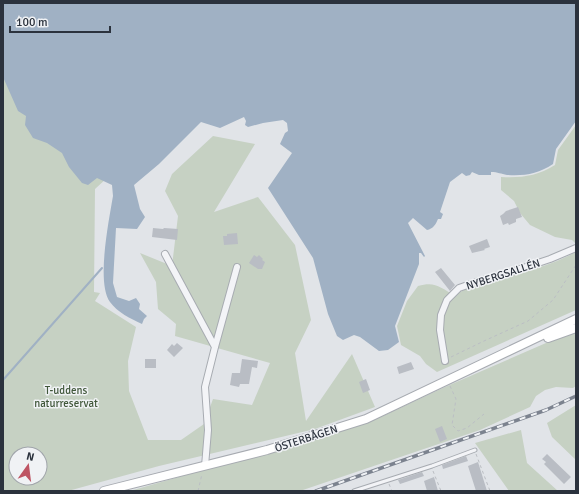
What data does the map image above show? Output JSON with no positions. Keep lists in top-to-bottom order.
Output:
{
  "streets": {
    "main road": ["ÖSTERBÅGEN"],
    "street": ["NYBERGSALLÉN"]
  },
  "parks": ["T-uddens naturreservat"],
  "scale_bar": "100 m",
  "north": "top"
}
